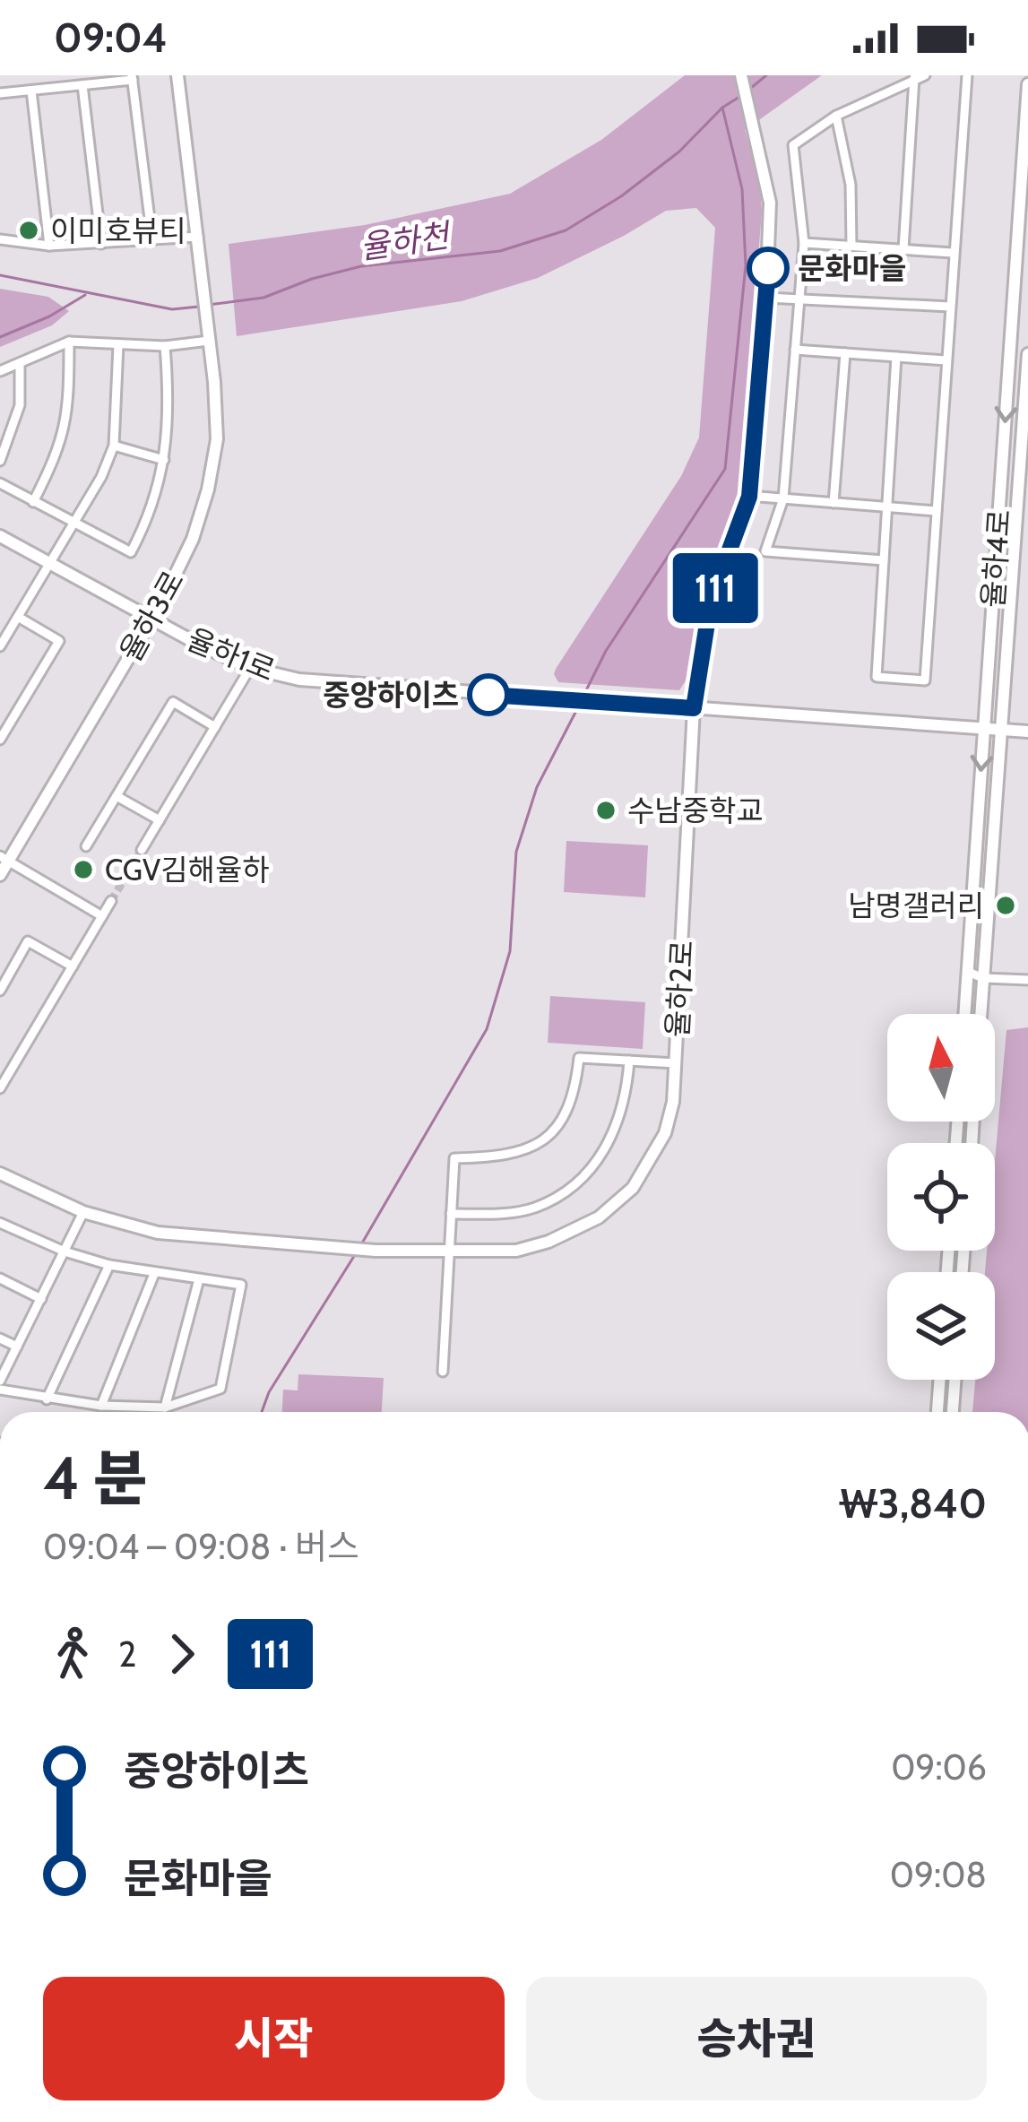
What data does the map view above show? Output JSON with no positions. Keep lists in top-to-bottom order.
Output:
{
  "streets": {
    "street": [
      "율하4로",
      "율하3로",
      "율하1로",
      "율하2로"
    ]
  },
  "crossings": [
    ["율하4로", "율하1로"],
    ["율하3로", "율하1로"],
    ["율하1로", "율하2로"]
  ],
  "water": ["율하천"],
  "places": [
    "이미호뷰티",
    "문화마을",
    "중앙하이츠",
    "수남중학교",
    "CGV김해율하",
    "남명갤러리"
  ],
  "lines": ["bus line 111"],
  "north": "top",
  "page": {
    "status": "09:04",
    "on_map": "111",
    "heading": ["4 분", "09:04 – 09:08 · 버스", "₩3,840"],
    "legs": ["2", "111"],
    "list": [
      {
        "name": "중앙하이츠",
        "value": "09:06"
      },
      {
        "name": "문화마을",
        "value": "09:08"
      }
    ],
    "buttons": ["시작", "승차권"]
  }
}
